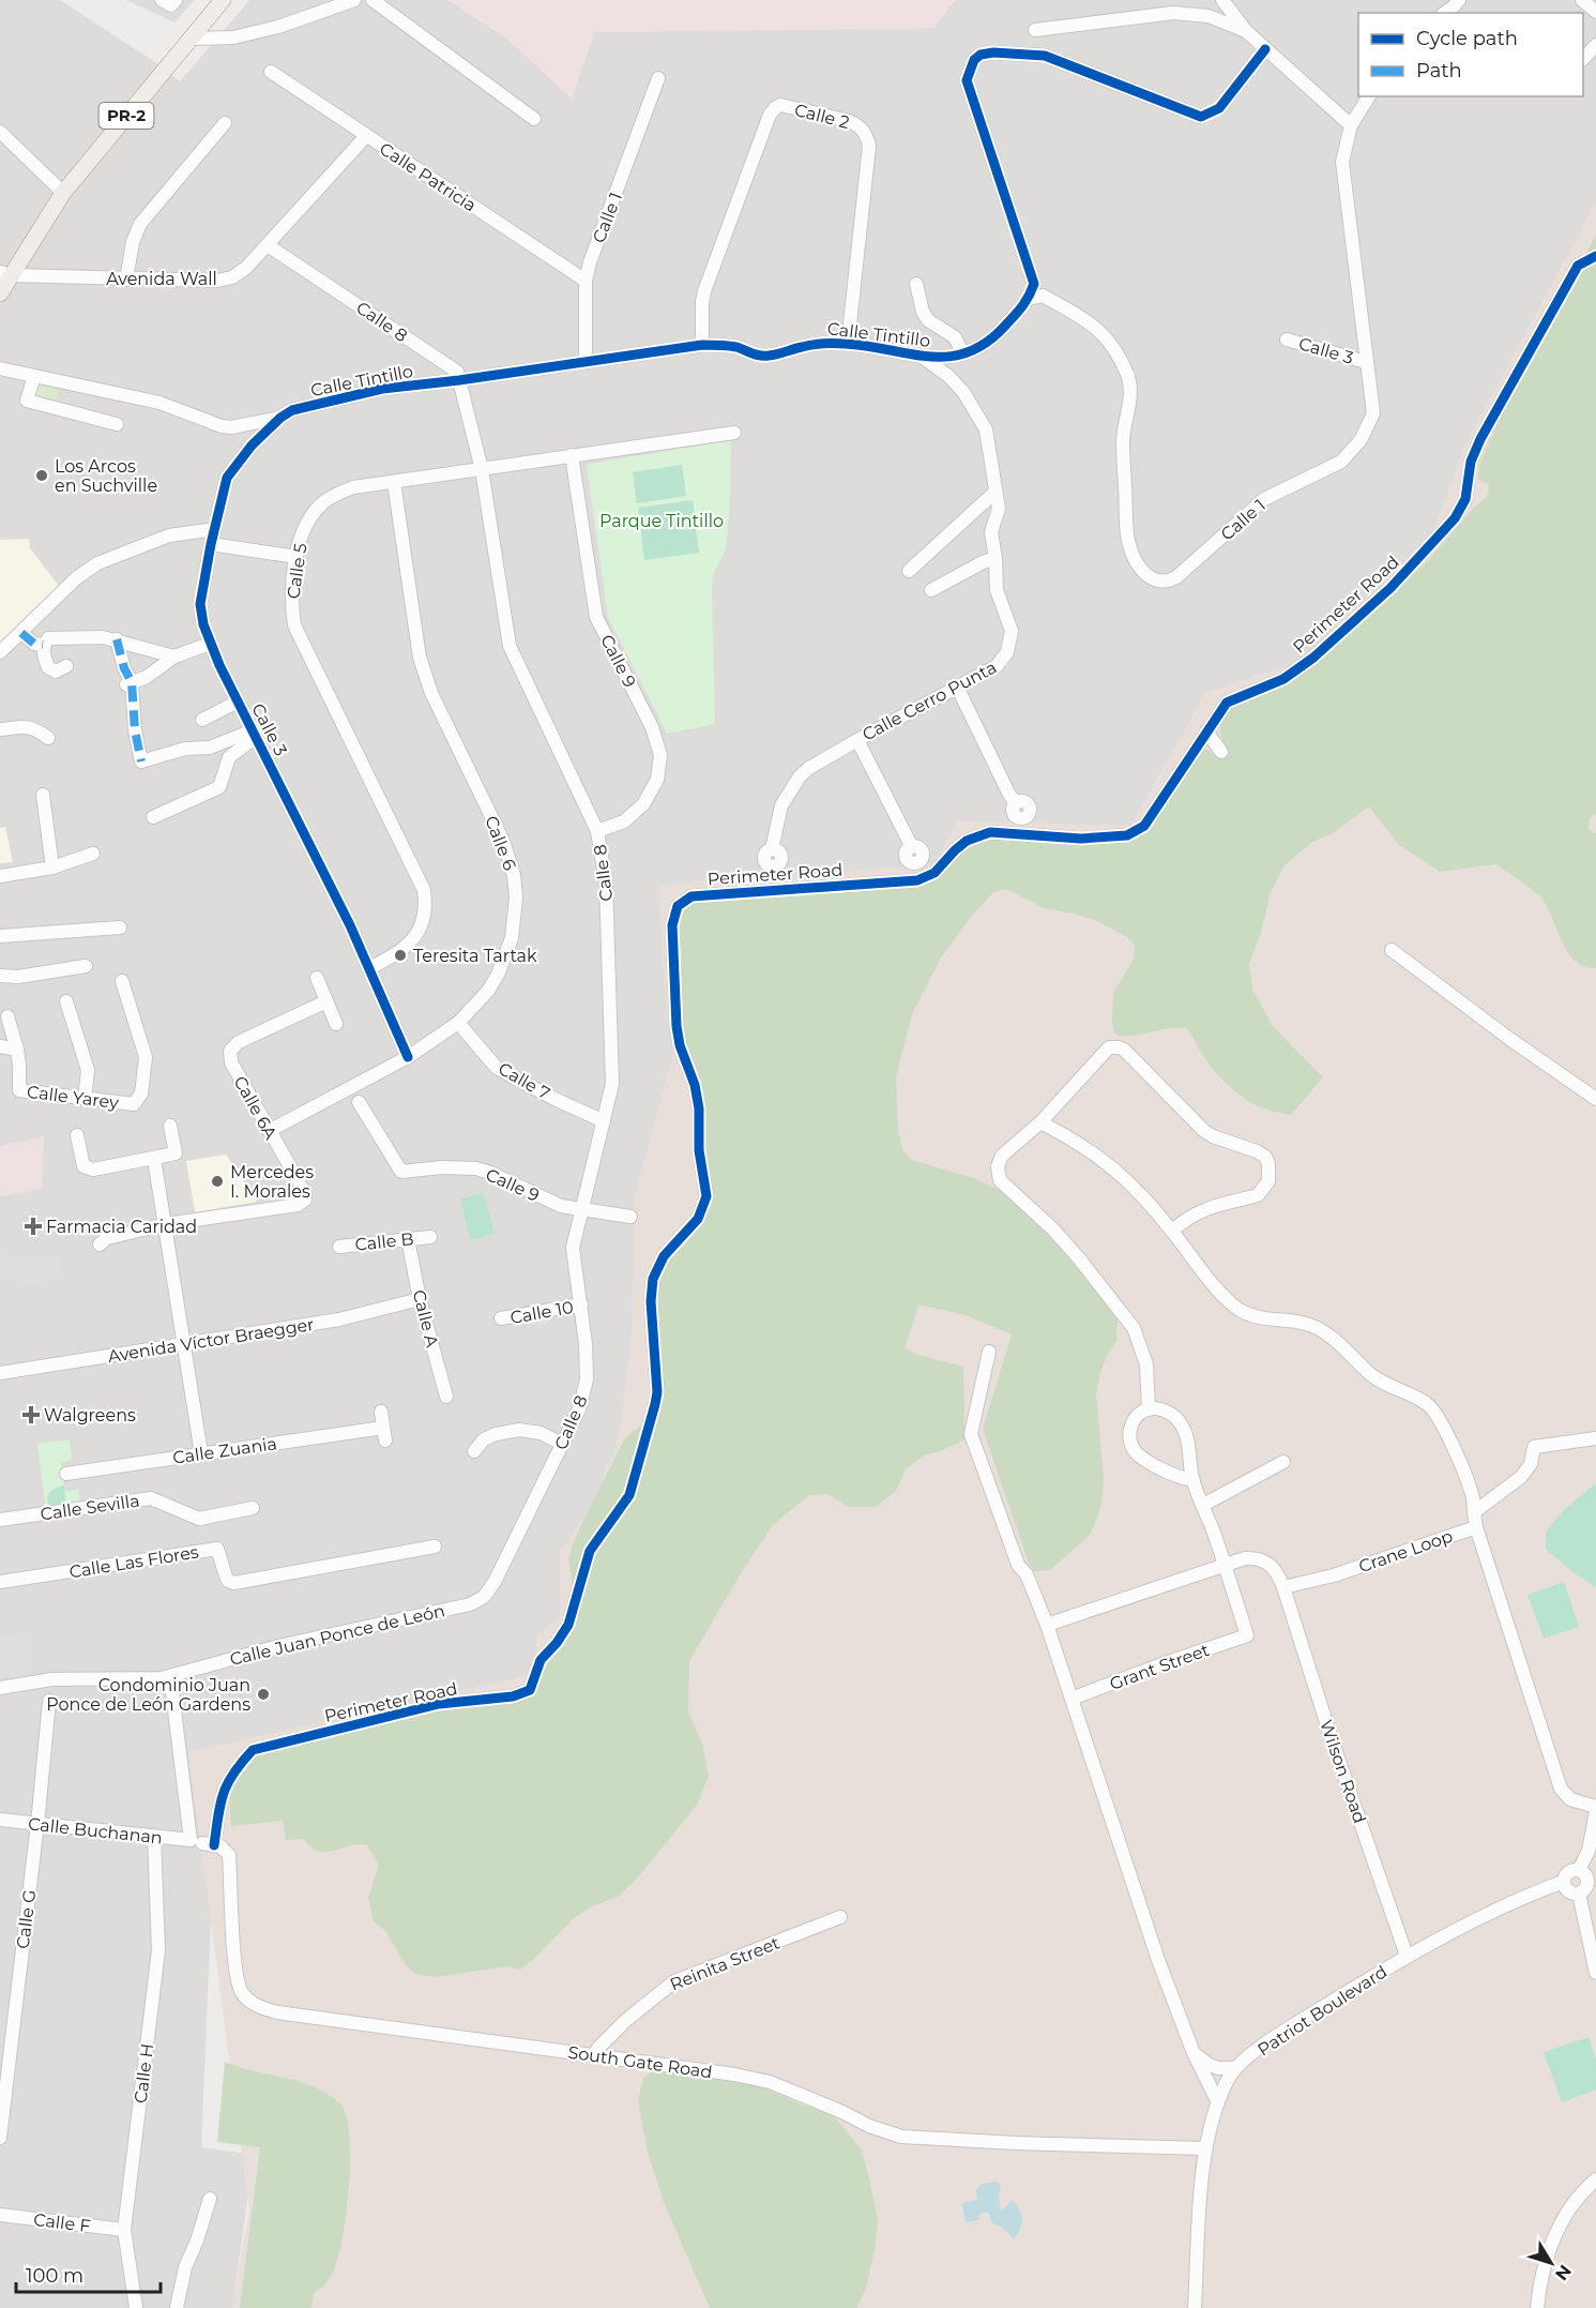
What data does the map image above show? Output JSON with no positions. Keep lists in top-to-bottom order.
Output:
{
  "streets": {
    "main road": ["PR-2"],
    "street": [
      "Calle 2",
      "Calle Patricia",
      "Calle 1",
      "Avenida Wall",
      "Calle 8",
      "Calle Tintillo",
      "Calle 3",
      "Calle 5",
      "Perimeter Road",
      "Calle 9",
      "Calle Cerro Punta",
      "Calle 6",
      "Calle 7",
      "Calle Yarey",
      "Calle 6A",
      "Calle B",
      "Calle 10",
      "Calle A",
      "Avenida Víctor Braegger",
      "Calle Zuania",
      "Calle Sevilla",
      "Crane Loop",
      "Calle Las Flores",
      "Calle Juan Ponce de León",
      "Grant Street",
      "Wilson Road",
      "Calle Buchanan",
      "Calle G",
      "Reinita Street",
      "Patriot Boulevard",
      "South Gate Road",
      "Calle H",
      "Calle F"
    ]
  },
  "crossings": [
    ["PR-2", "Avenida Wall"],
    ["Calle 2", "Calle Tintillo"],
    ["Calle Patricia", "Calle 1"],
    ["Calle Patricia", "Avenida Wall"],
    ["Calle 1", "Calle Tintillo"],
    ["Calle 1", "Calle 3"],
    ["Avenida Wall", "Calle 8"],
    ["Calle 8", "Calle Tintillo"],
    ["Calle 8", "Calle 5"],
    ["Calle 8", "Calle 9"],
    ["Calle 8", "Calle 7"],
    ["Calle 8", "Calle 10"],
    ["Calle 8", "Calle Juan Ponce de León"],
    ["Calle Tintillo", "Calle 3"],
    ["Calle Tintillo", "Calle Cerro Punta"],
    ["Calle 3", "Calle 5"],
    ["Calle 3", "Calle 6"],
    ["Calle 5", "Calle 9"],
    ["Calle 5", "Calle 6"],
    ["Perimeter Road", "Calle Buchanan"],
    ["Perimeter Road", "South Gate Road"],
    ["Calle 6", "Calle 7"],
    ["Calle 6", "Calle 6A"],
    ["Calle B", "Calle A"],
    ["Calle A", "Avenida Víctor Braegger"],
    ["Crane Loop", "Wilson Road"],
    ["Wilson Road", "Patriot Boulevard"],
    ["Calle Buchanan", "Calle G"],
    ["Calle Buchanan", "South Gate Road"],
    ["Calle Buchanan", "Calle H"],
    ["Reinita Street", "South Gate Road"],
    ["Patriot Boulevard", "South Gate Road"],
    ["Calle H", "Calle F"]
  ],
  "parks": ["Parque Tintillo"],
  "places": {
    "other": [
      "Los Arcos en Suchville",
      "Teresita Tartak",
      "Mercedes I. Morales",
      "Condominio Juan Ponce de León Gardens"
    ],
    "health": ["Farmacia Caridad", "Walgreens"]
  },
  "legend": ["Cycle path", "Path"],
  "scale_bar": "100 m",
  "north": "bottom right"
}
